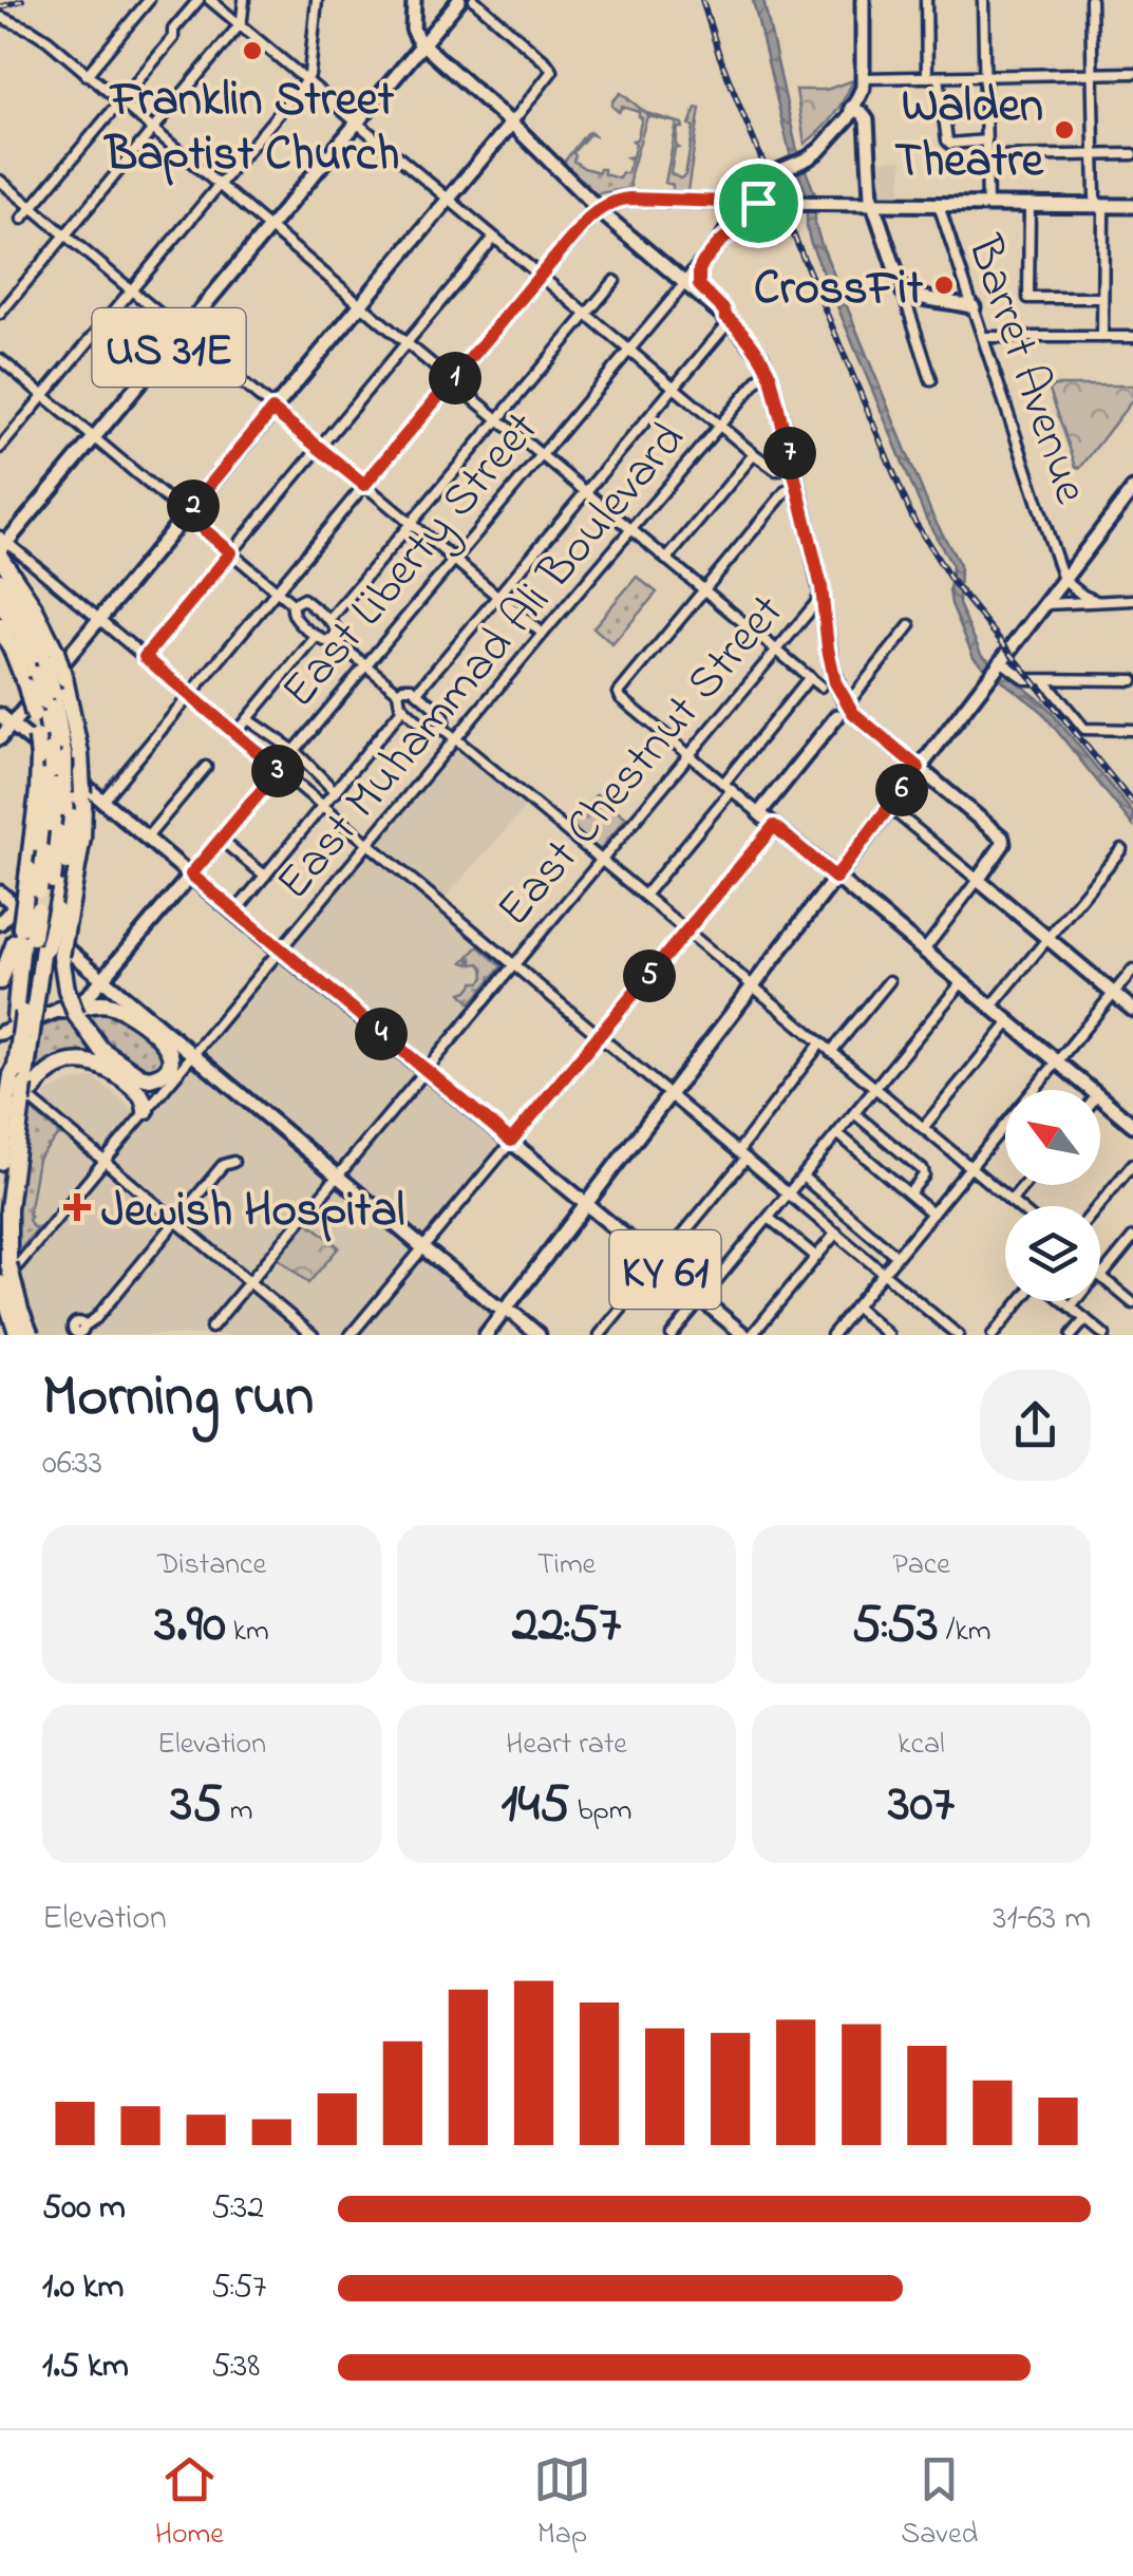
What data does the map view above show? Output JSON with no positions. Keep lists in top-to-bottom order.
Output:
{
  "streets": {
    "main road": [
      "US 31E",
      "East Liberty Street",
      "East Chestnut Street",
      "KY 61"
    ],
    "street": ["Barret Avenue", "East Muhammad Ali Boulevard"]
  },
  "crossings": [
    ["US 31E", "East Chestnut Street"],
    ["US 31E", "KY 61"],
    ["East Liberty Street", "East Chestnut Street"],
    ["East Liberty Street", "KY 61"],
    ["East Muhammad Ali Boulevard", "East Chestnut Street"],
    ["East Muhammad Ali Boulevard", "KY 61"],
    ["East Chestnut Street", "KY 61"]
  ],
  "places": {
    "other": ["Franklin Street Baptist Church", "Walden Theatre", "CrossFit"],
    "health": ["Jewish Hospital"]
  },
  "north": "top left",
  "page": {
    "pins": [
      "1",
      "7",
      "2",
      "3",
      "6",
      "5",
      "4"
    ],
    "heading": ["Morning run", "06:33"],
    "stats": [
      ["Distance", "3.90 km"],
      ["Time", "22:57"],
      ["Pace", "5:53 /km"],
      ["Elevation", "35 m"],
      ["Heart rate", "145 bpm"],
      ["kcal", "307"]
    ],
    "chart": ["Elevation", "31–63 m"],
    "list": [
      {
        "name": "500 m",
        "note": "5:32"
      },
      {
        "name": "1.0 km",
        "note": "5:57"
      },
      {
        "name": "1.5 km",
        "note": "5:38"
      }
    ],
    "tabs": ["Home", "Map", "Saved"]
  }
}
